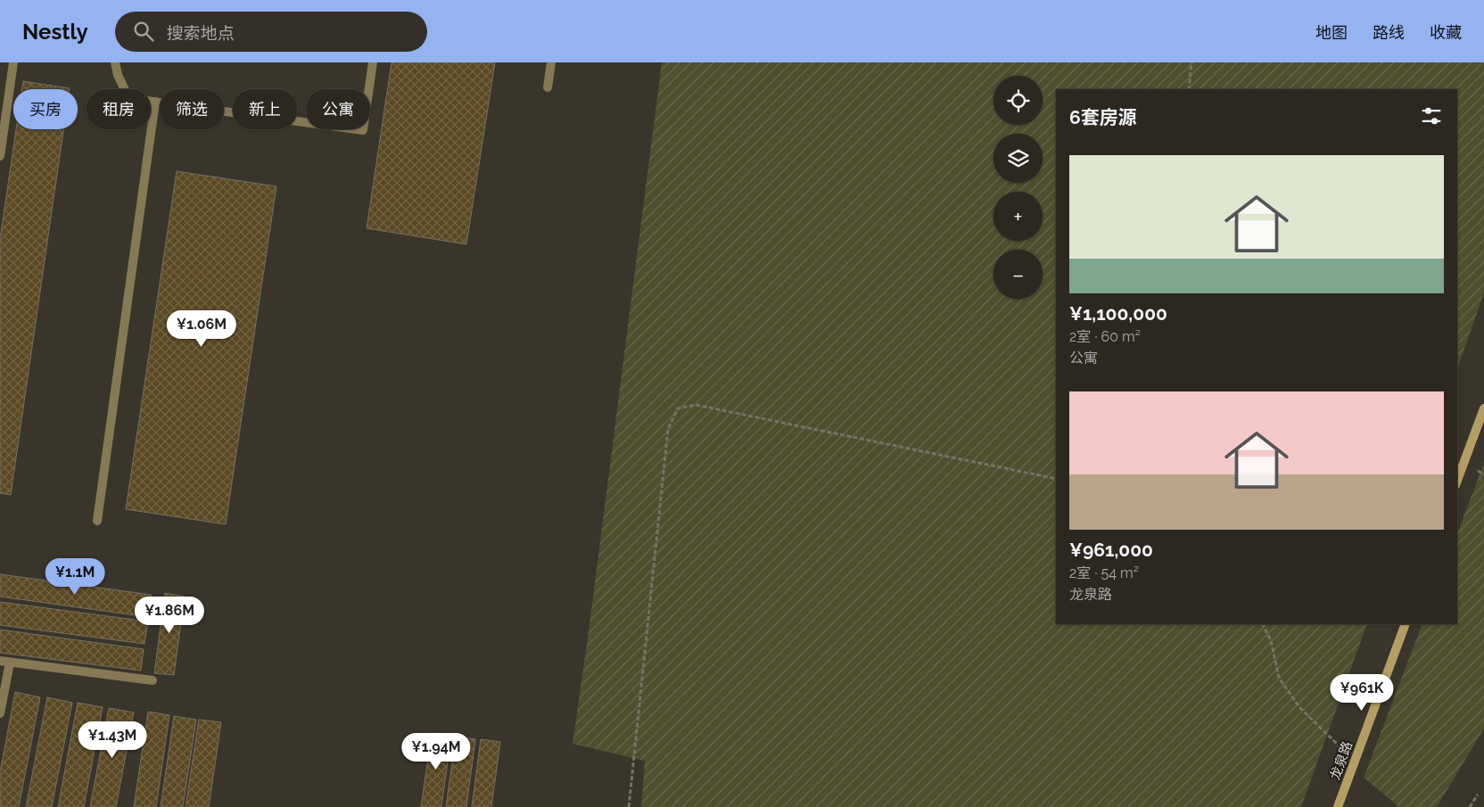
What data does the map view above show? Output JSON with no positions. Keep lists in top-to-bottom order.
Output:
{
  "streets": {
    "street": ["龙泉路"]
  },
  "page": {
    "header": "Nestly",
    "search": "搜索地点",
    "nav": ["地图", "路线", "收藏"],
    "map_buttons": ["+", "−"],
    "chip": [
      "买房",
      "租房",
      "筛选",
      "新上",
      "公寓"
    ],
    "heading": "6套房源",
    "list": [
      {
        "name": "¥1,100,000",
        "note": "2室 · 60 m² · 公寓"
      },
      {
        "name": "¥961,000",
        "note": "2室 · 54 m² · 龙泉路"
      }
    ],
    "price": [
      "¥1.06M",
      "¥1.1M",
      "¥1.86M",
      "¥961K",
      "¥1.43M",
      "¥1.94M"
    ]
  }
}
